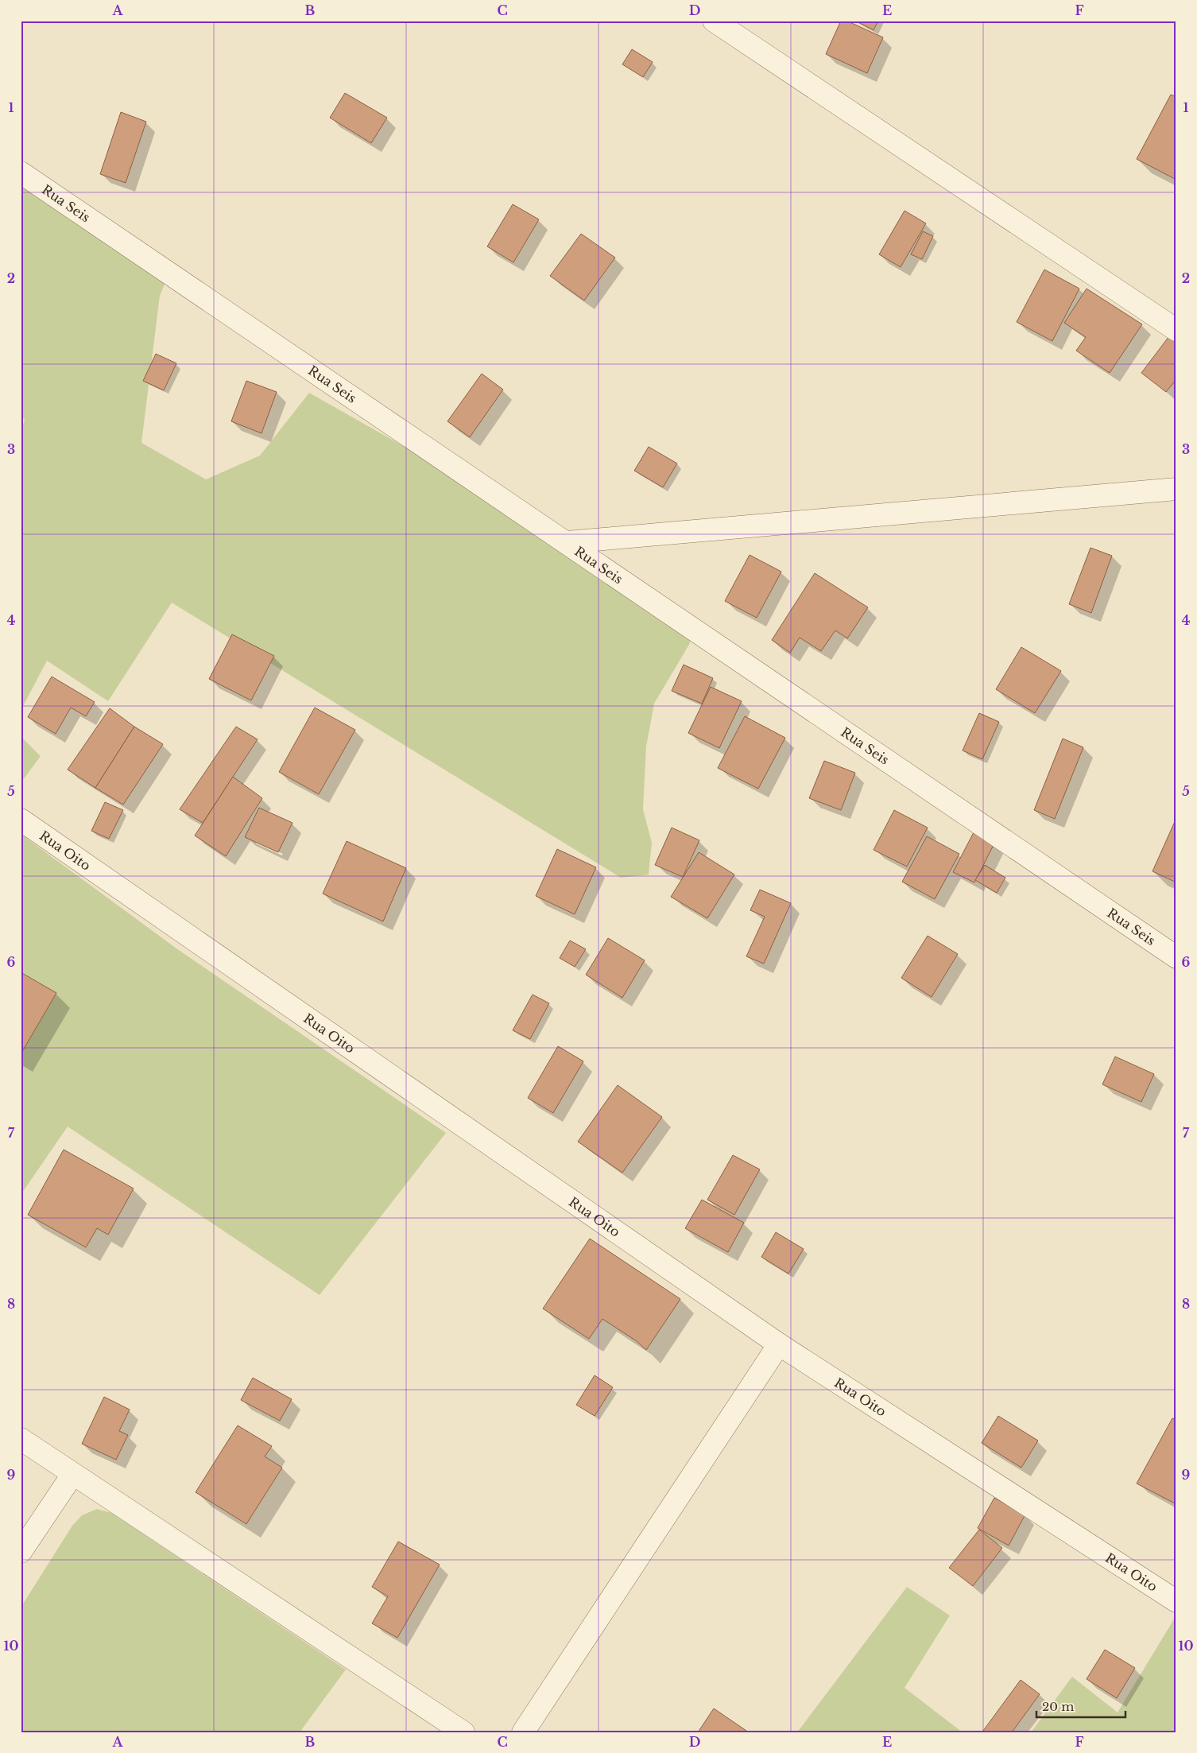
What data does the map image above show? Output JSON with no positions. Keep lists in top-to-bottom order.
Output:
{
  "streets": {
    "street": ["Rua Seis", "Rua Oito"]
  },
  "scale_bar": "20 m",
  "grid": {
    "columns": [
      "A",
      "B",
      "C",
      "D",
      "E",
      "F"
    ],
    "rows": [
      "1",
      "2",
      "3",
      "4",
      "5",
      "6",
      "7",
      "8",
      "9",
      "10"
    ]
  }
}
